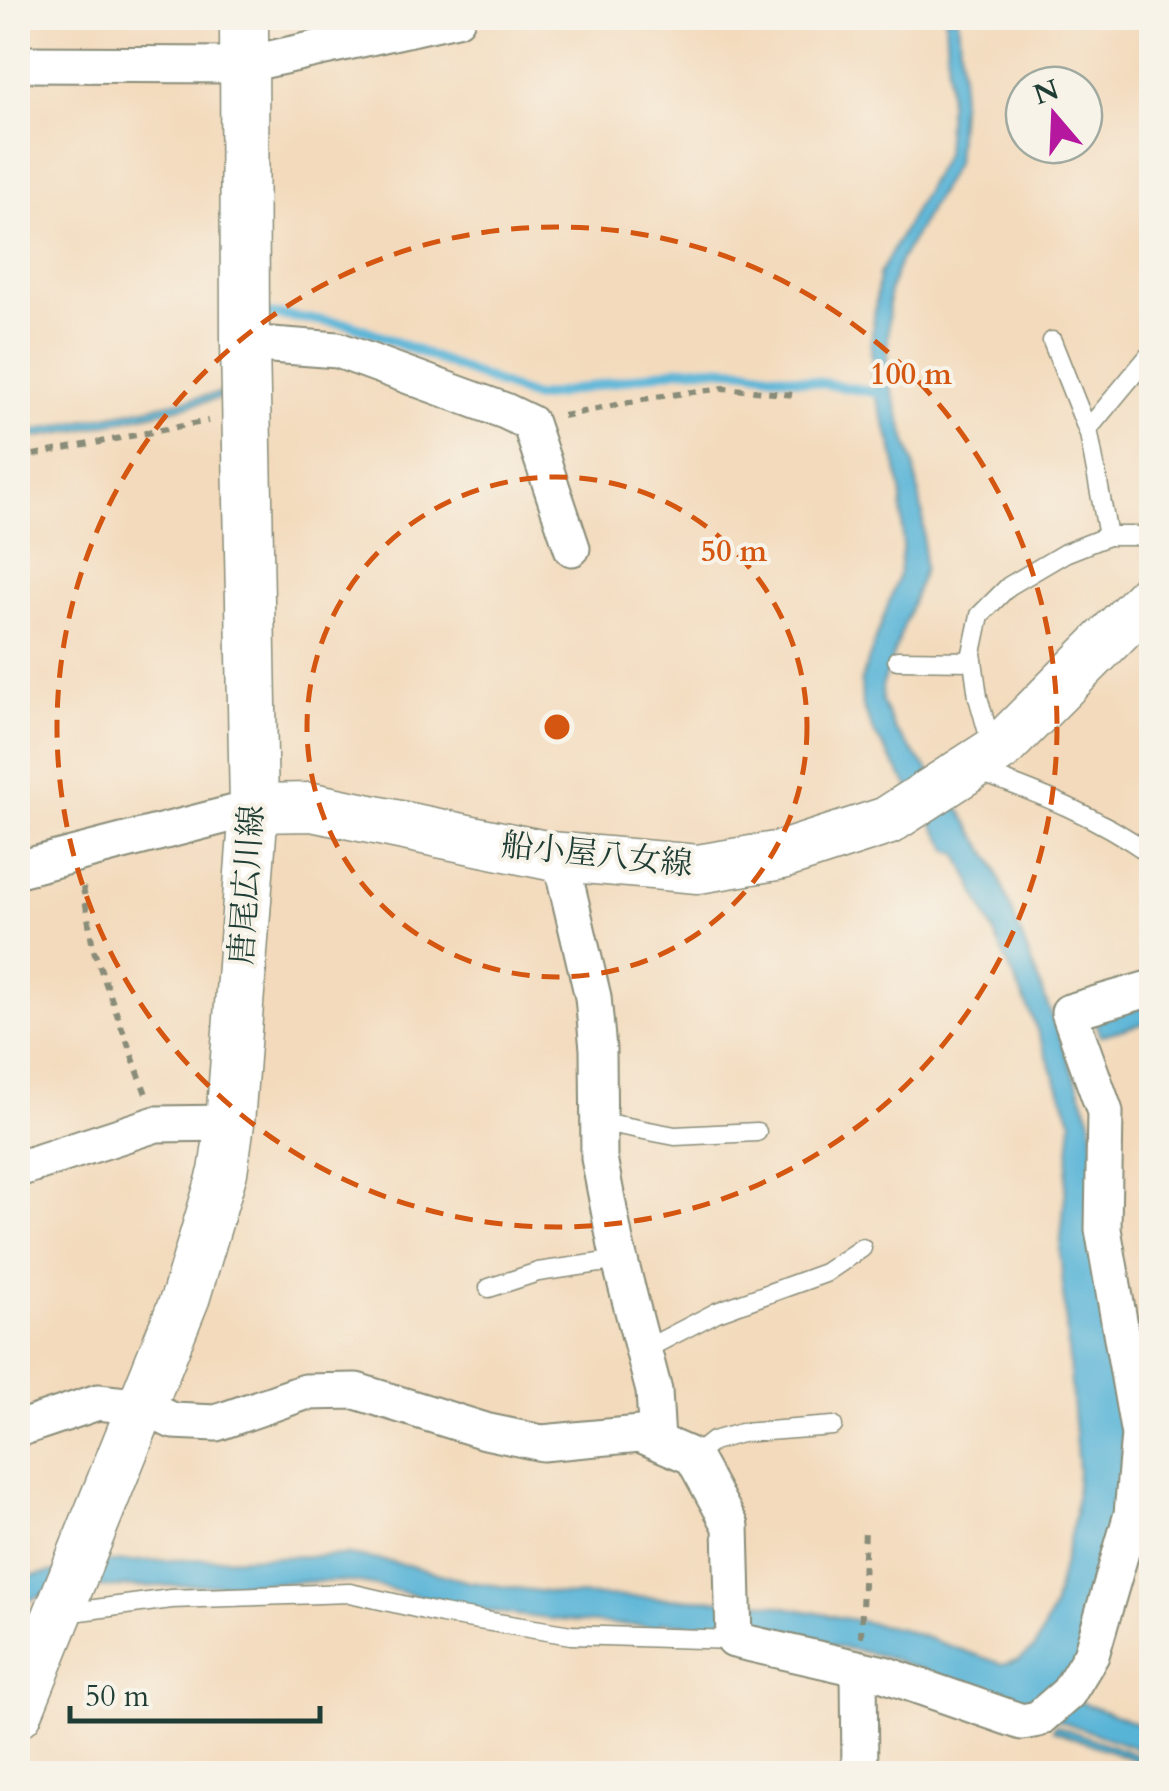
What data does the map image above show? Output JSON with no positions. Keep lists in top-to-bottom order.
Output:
{
  "streets": {
    "main road": ["船小屋八女線", "唐尾広川線"]
  },
  "crossings": [
    ["船小屋八女線", "唐尾広川線"]
  ],
  "scale_bar": "50 m",
  "north": "top",
  "rings": ["100 m", "50 m"]
}
